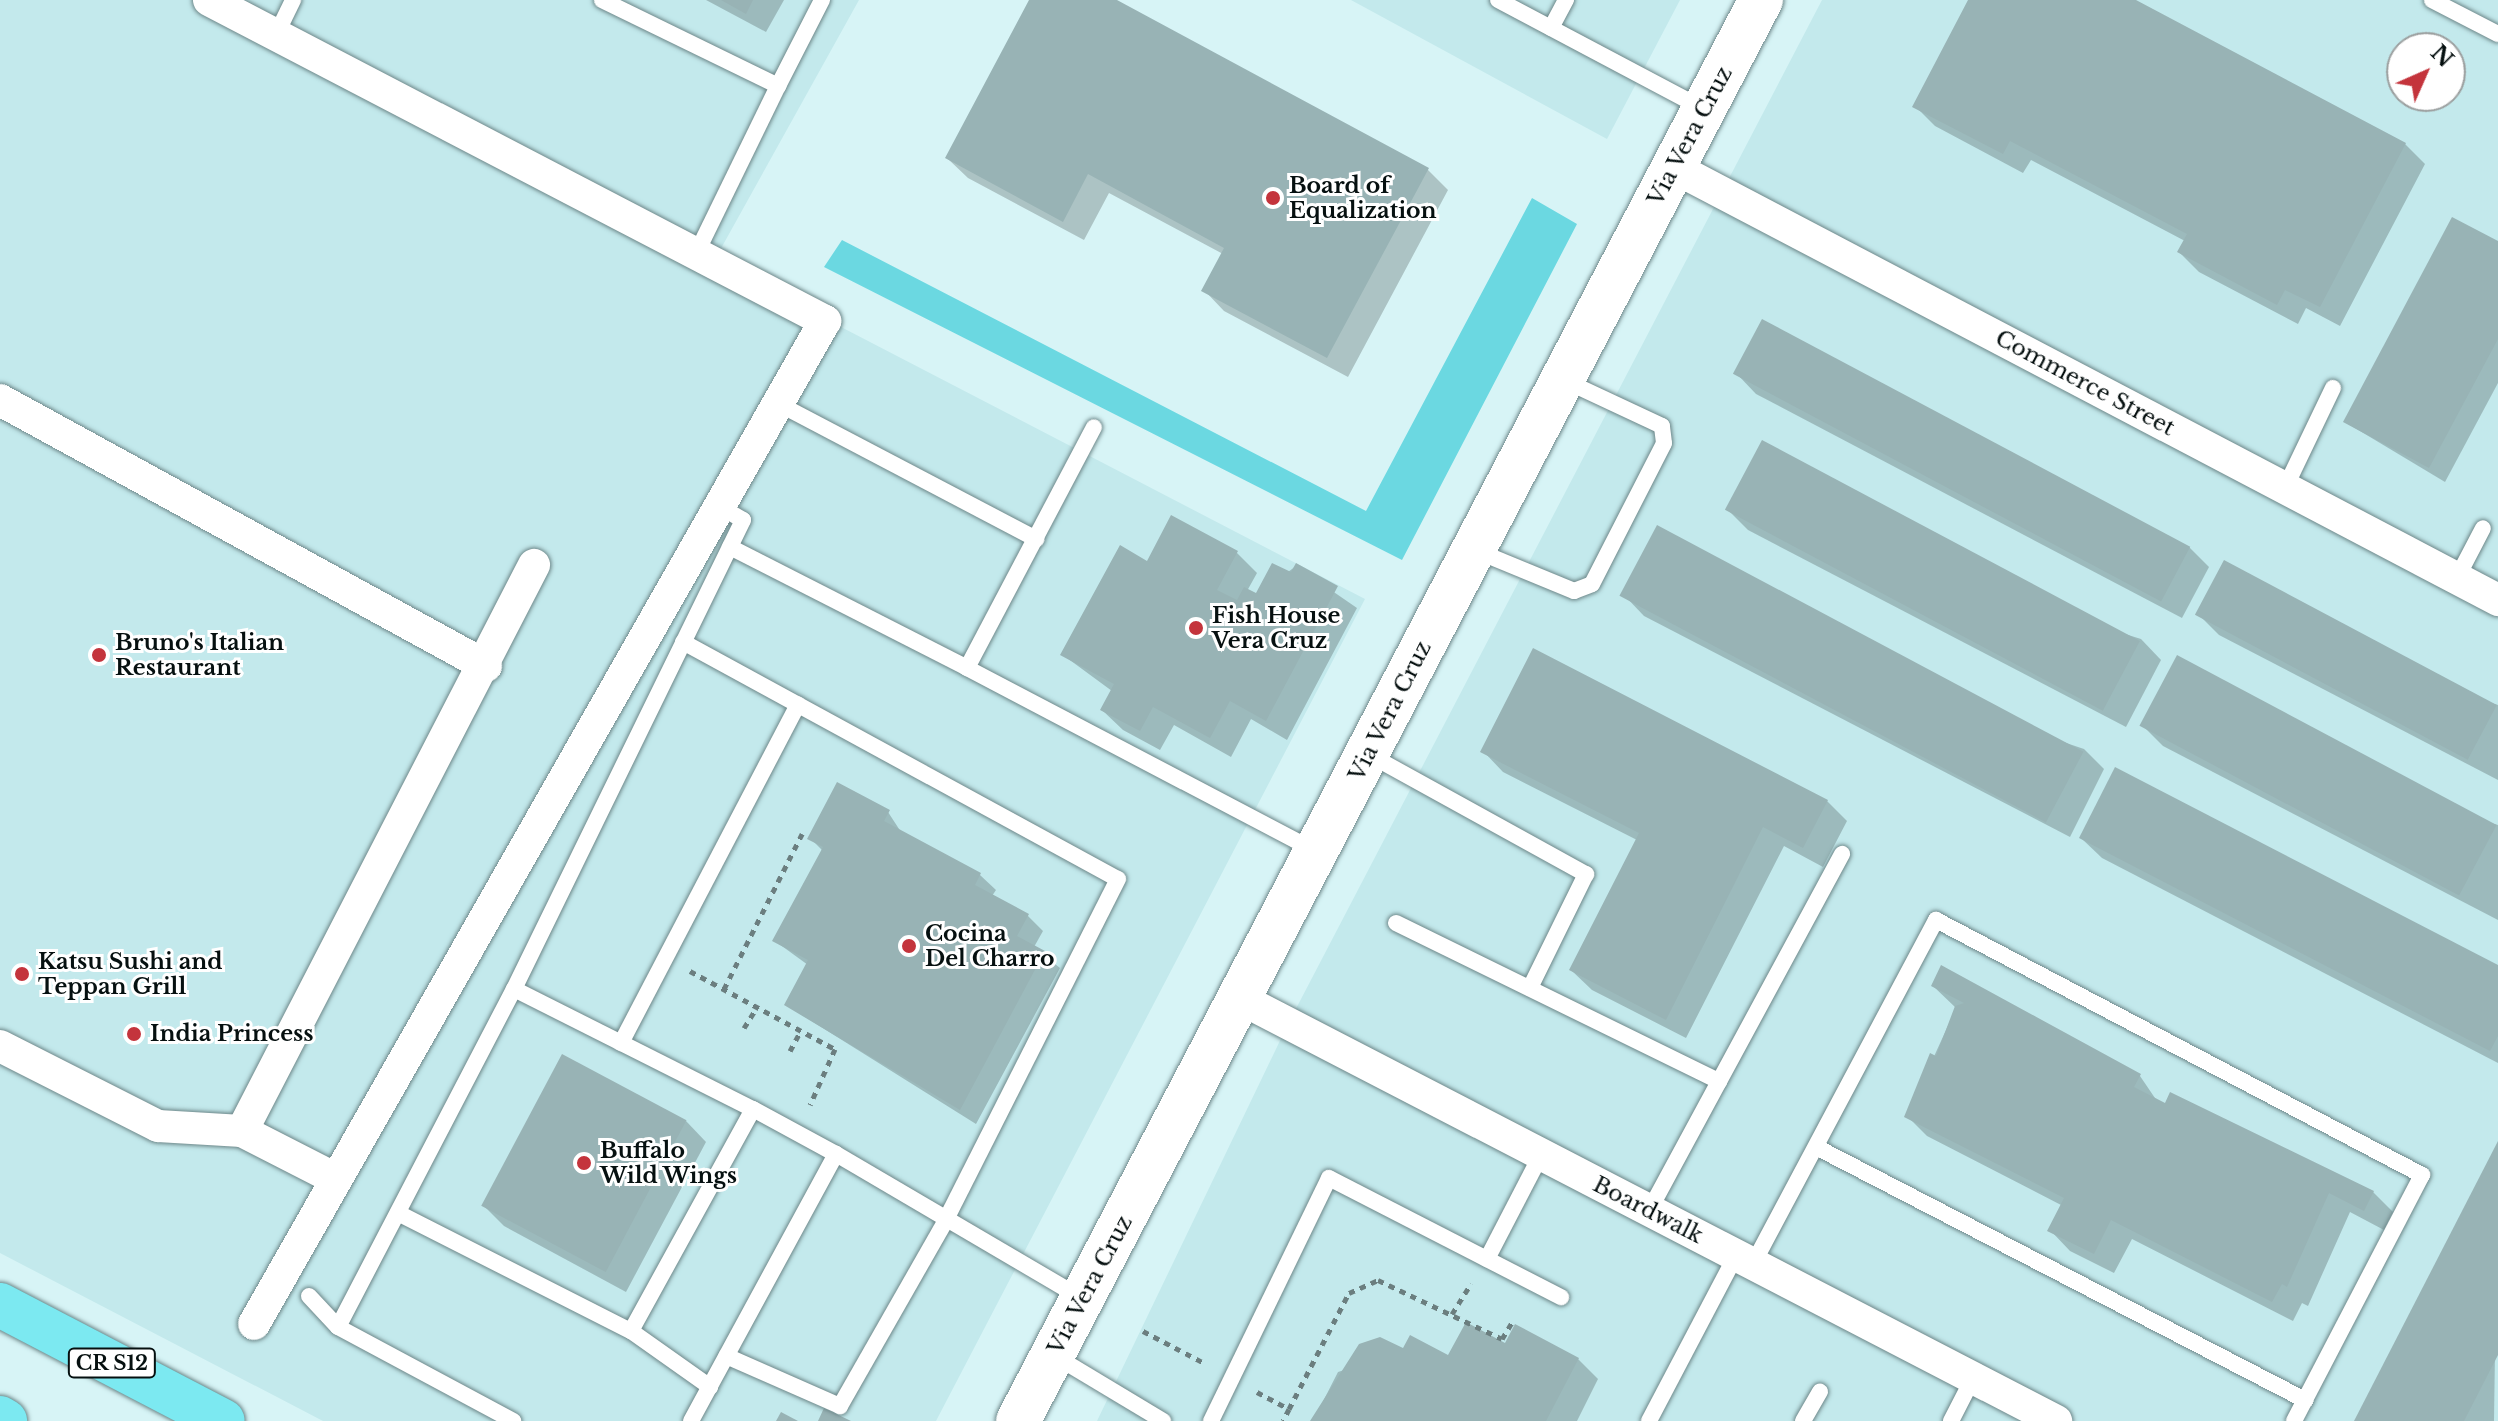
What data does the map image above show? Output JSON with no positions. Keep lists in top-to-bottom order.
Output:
{
  "streets": {
    "main road": ["Via Vera Cruz", "CR S12"],
    "street": ["Commerce Street", "Boardwalk"]
  },
  "crossings": [
    ["Via Vera Cruz", "Commerce Street"],
    ["Via Vera Cruz", "Boardwalk"]
  ],
  "places": [
    "Board of Equalization",
    "Fish House Vera Cruz",
    "Bruno's Italian Restaurant",
    "Cocina Del Charro",
    "Katsu Sushi and Teppan Grill",
    "India Princess",
    "Buffalo Wild Wings"
  ],
  "north": "top right"
}
